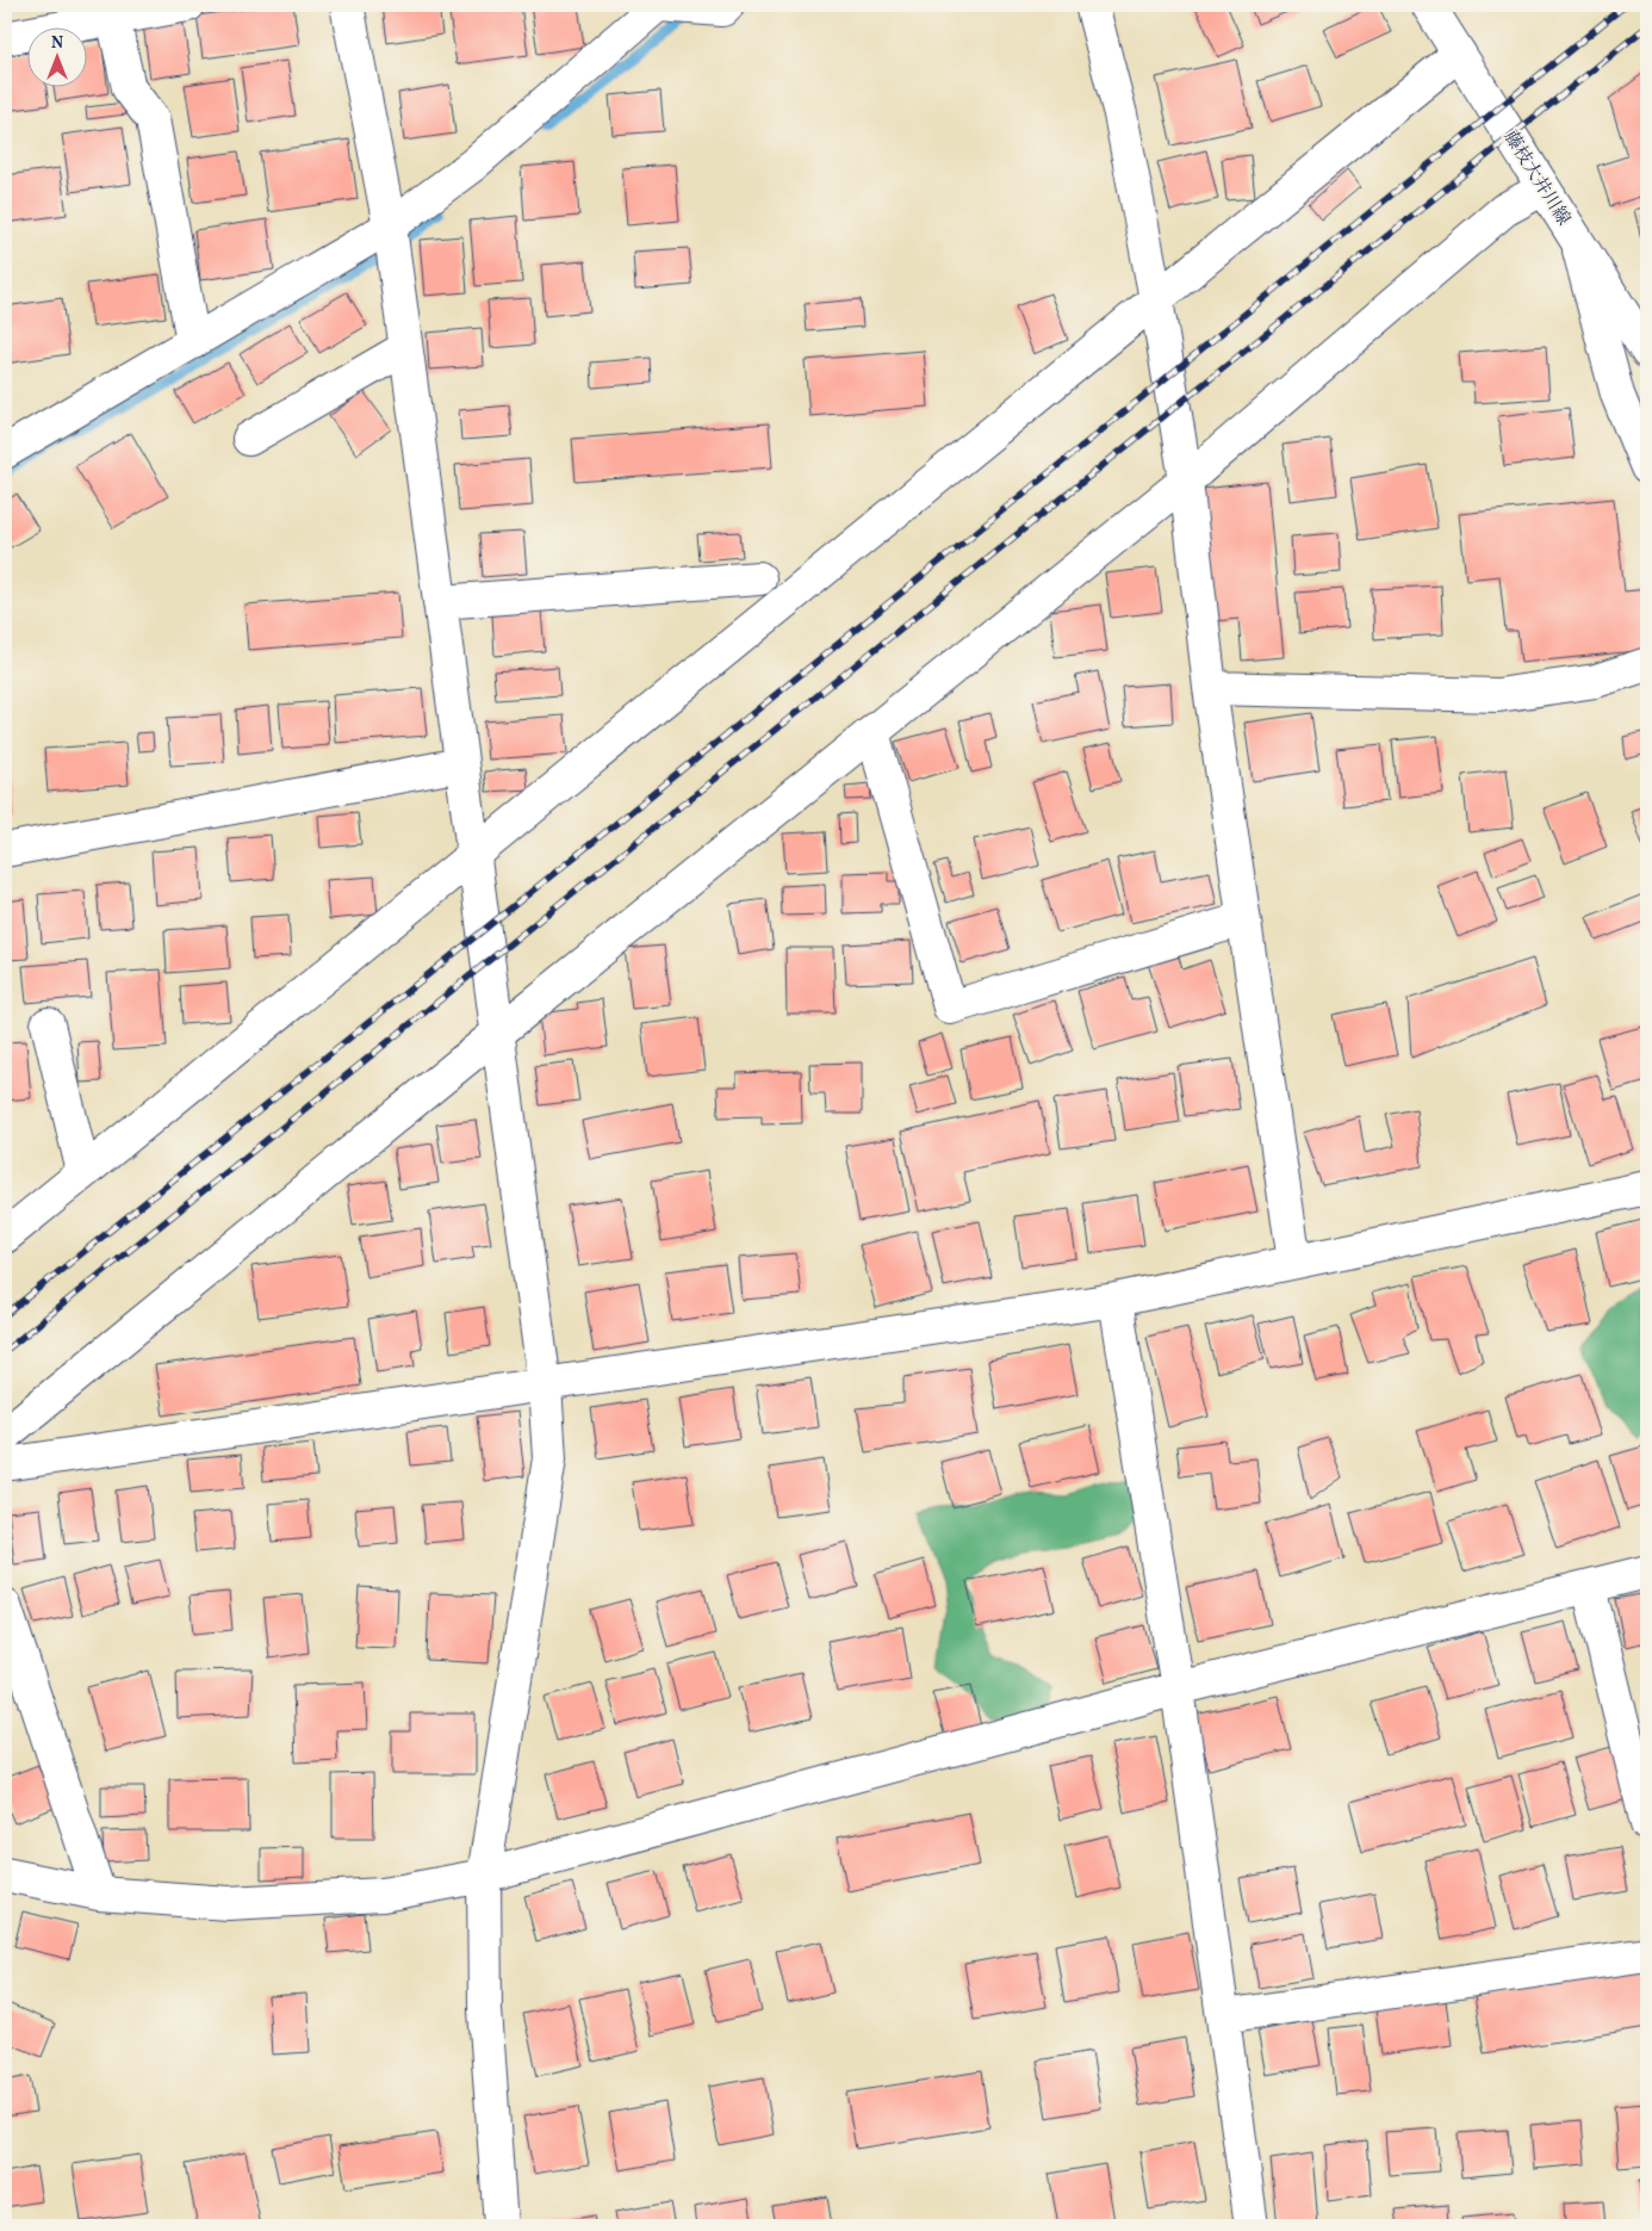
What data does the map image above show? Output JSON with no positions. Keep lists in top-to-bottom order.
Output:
{
  "streets": {
    "street": ["藤枝大井川線"]
  },
  "north": "top"
}
